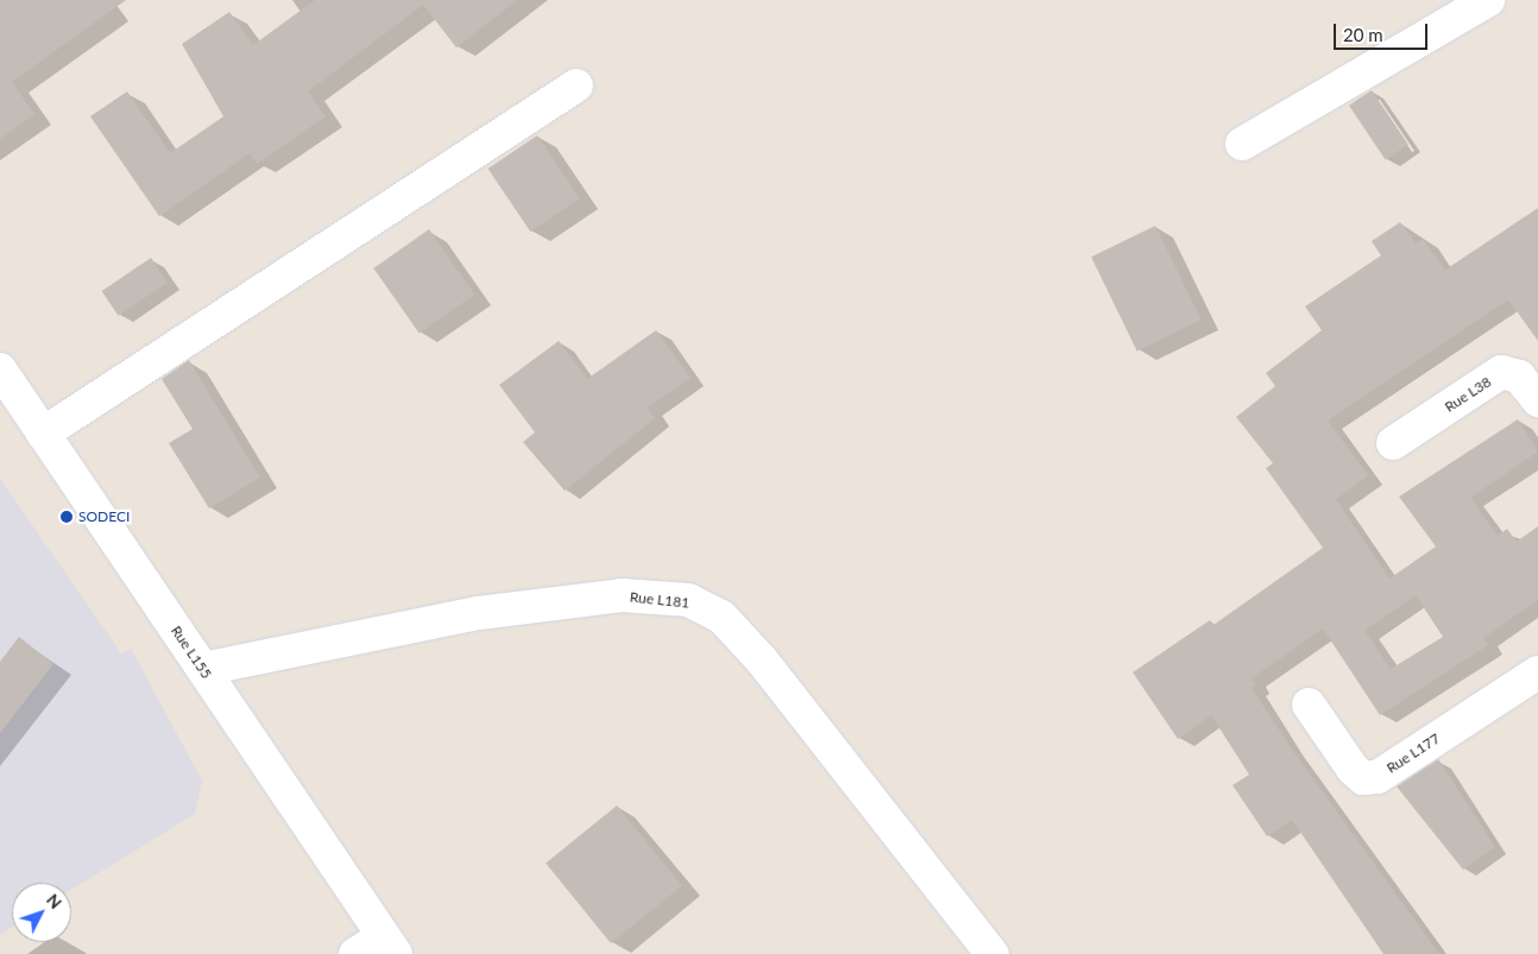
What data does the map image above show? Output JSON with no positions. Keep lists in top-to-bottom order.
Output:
{
  "streets": {
    "street": [
      "Rue L38",
      "Rue L181",
      "Rue L155",
      "Rue L177"
    ]
  },
  "crossings": [
    ["Rue L181", "Rue L155"]
  ],
  "places": ["SODECI"],
  "scale_bar": "20 m",
  "north": "top right"
}
